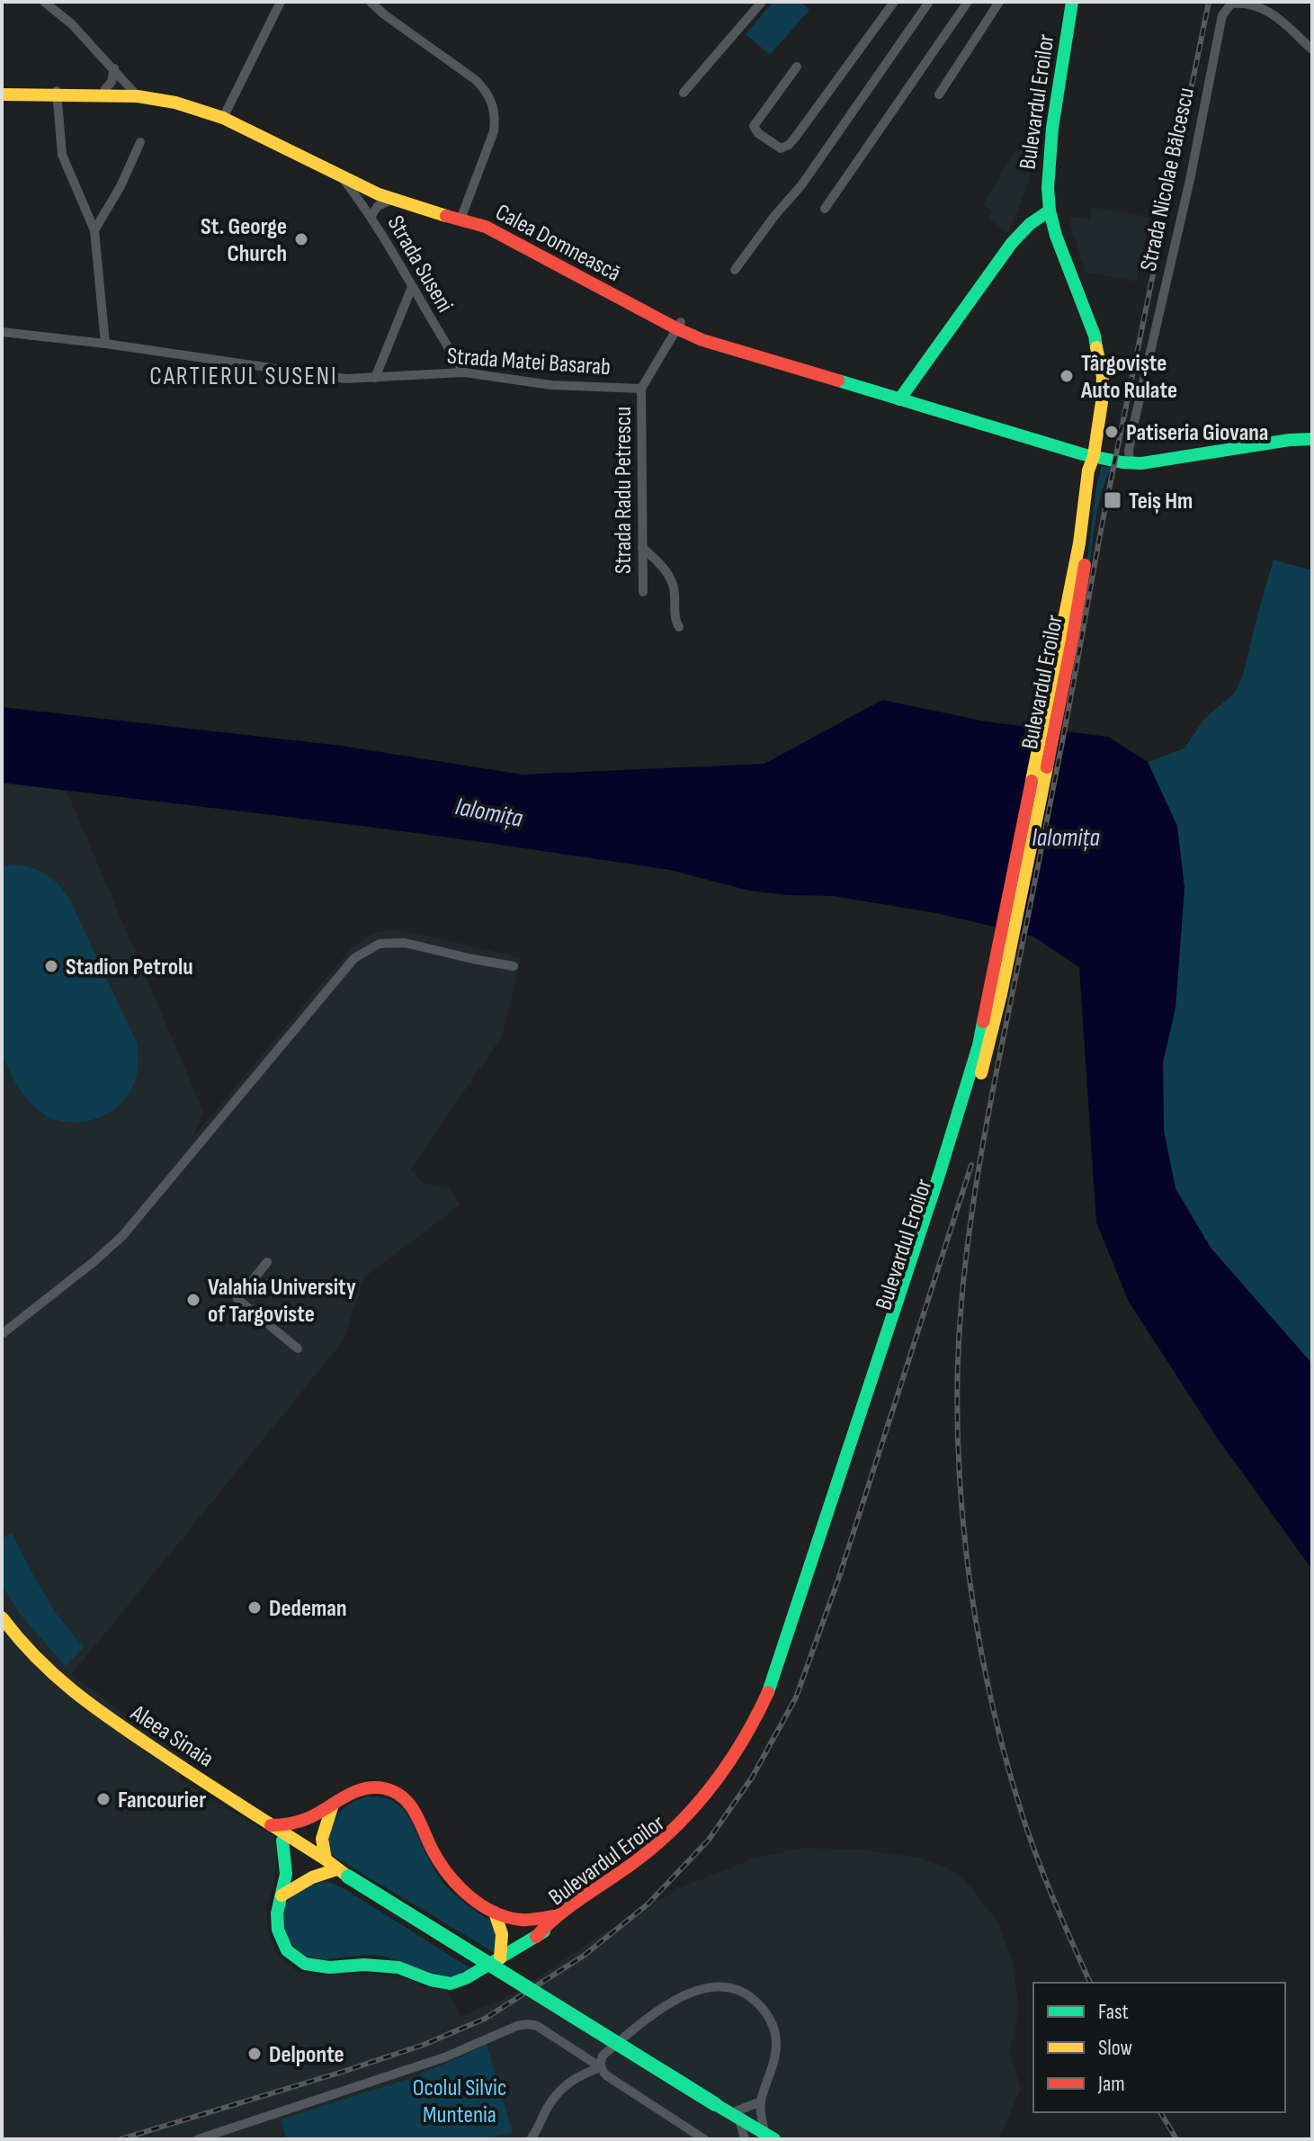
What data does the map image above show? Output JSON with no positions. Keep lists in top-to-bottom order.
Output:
{
  "streets": {
    "main road": ["Bulevardul Eroilor", "Calea Domnească", "Aleea Sinaia"],
    "street": [
      "Strada Nicolae Bălcescu",
      "Strada Suseni",
      "Strada Matei Basarab",
      "Strada Radu Petrescu"
    ]
  },
  "crossings": [
    ["Bulevardul Eroilor", "Calea Domnească"],
    ["Bulevardul Eroilor", "Aleea Sinaia"],
    ["Calea Domnească", "Strada Suseni"],
    ["Calea Domnească", "Strada Matei Basarab"],
    ["Strada Suseni", "Strada Matei Basarab"],
    ["Strada Matei Basarab", "Strada Radu Petrescu"]
  ],
  "districts": ["CARTIERUL SUSENI"],
  "water": ["Ialomița"],
  "parks": ["Ocolul Silvic Muntenia"],
  "places": {
    "other": [
      "St. George Church",
      "Târgoviște Auto Rulate",
      "Patiseria Giovana",
      "Stadion Petrolu",
      "Valahia University of Targoviste",
      "Dedeman",
      "Fancourier",
      "Delponte"
    ],
    "transit": ["Teiș Hm"]
  },
  "legend": ["Fast", "Slow", "Jam"]
}
